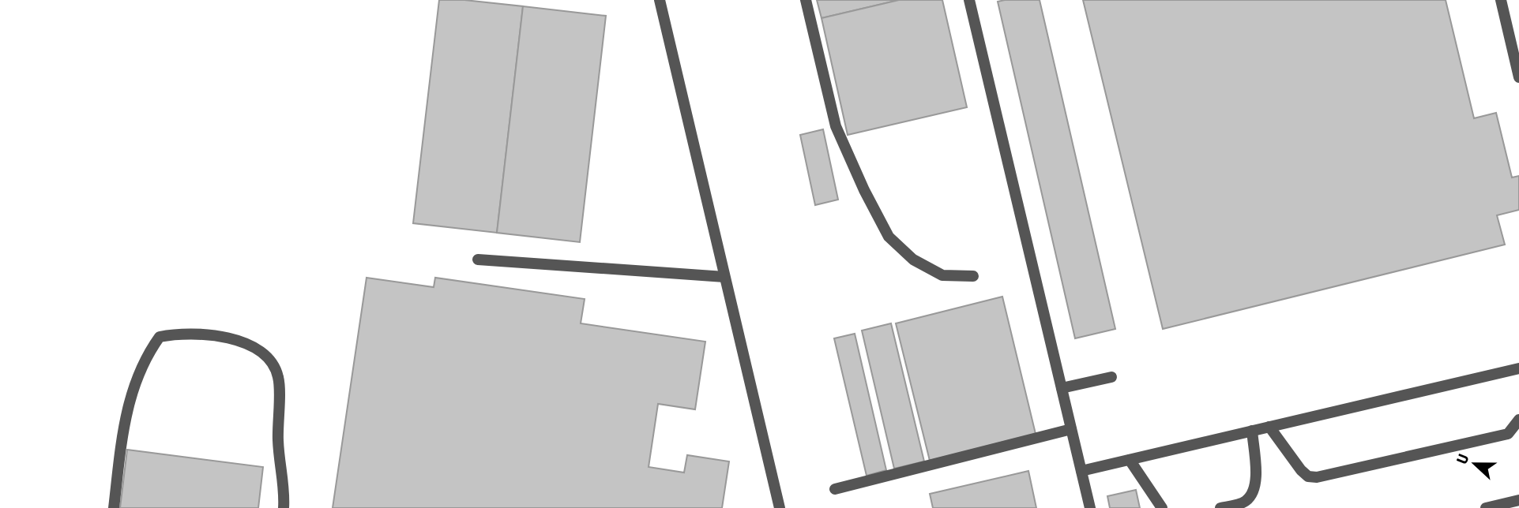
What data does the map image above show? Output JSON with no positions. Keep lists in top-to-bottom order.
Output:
{
  "north": "left"
}
